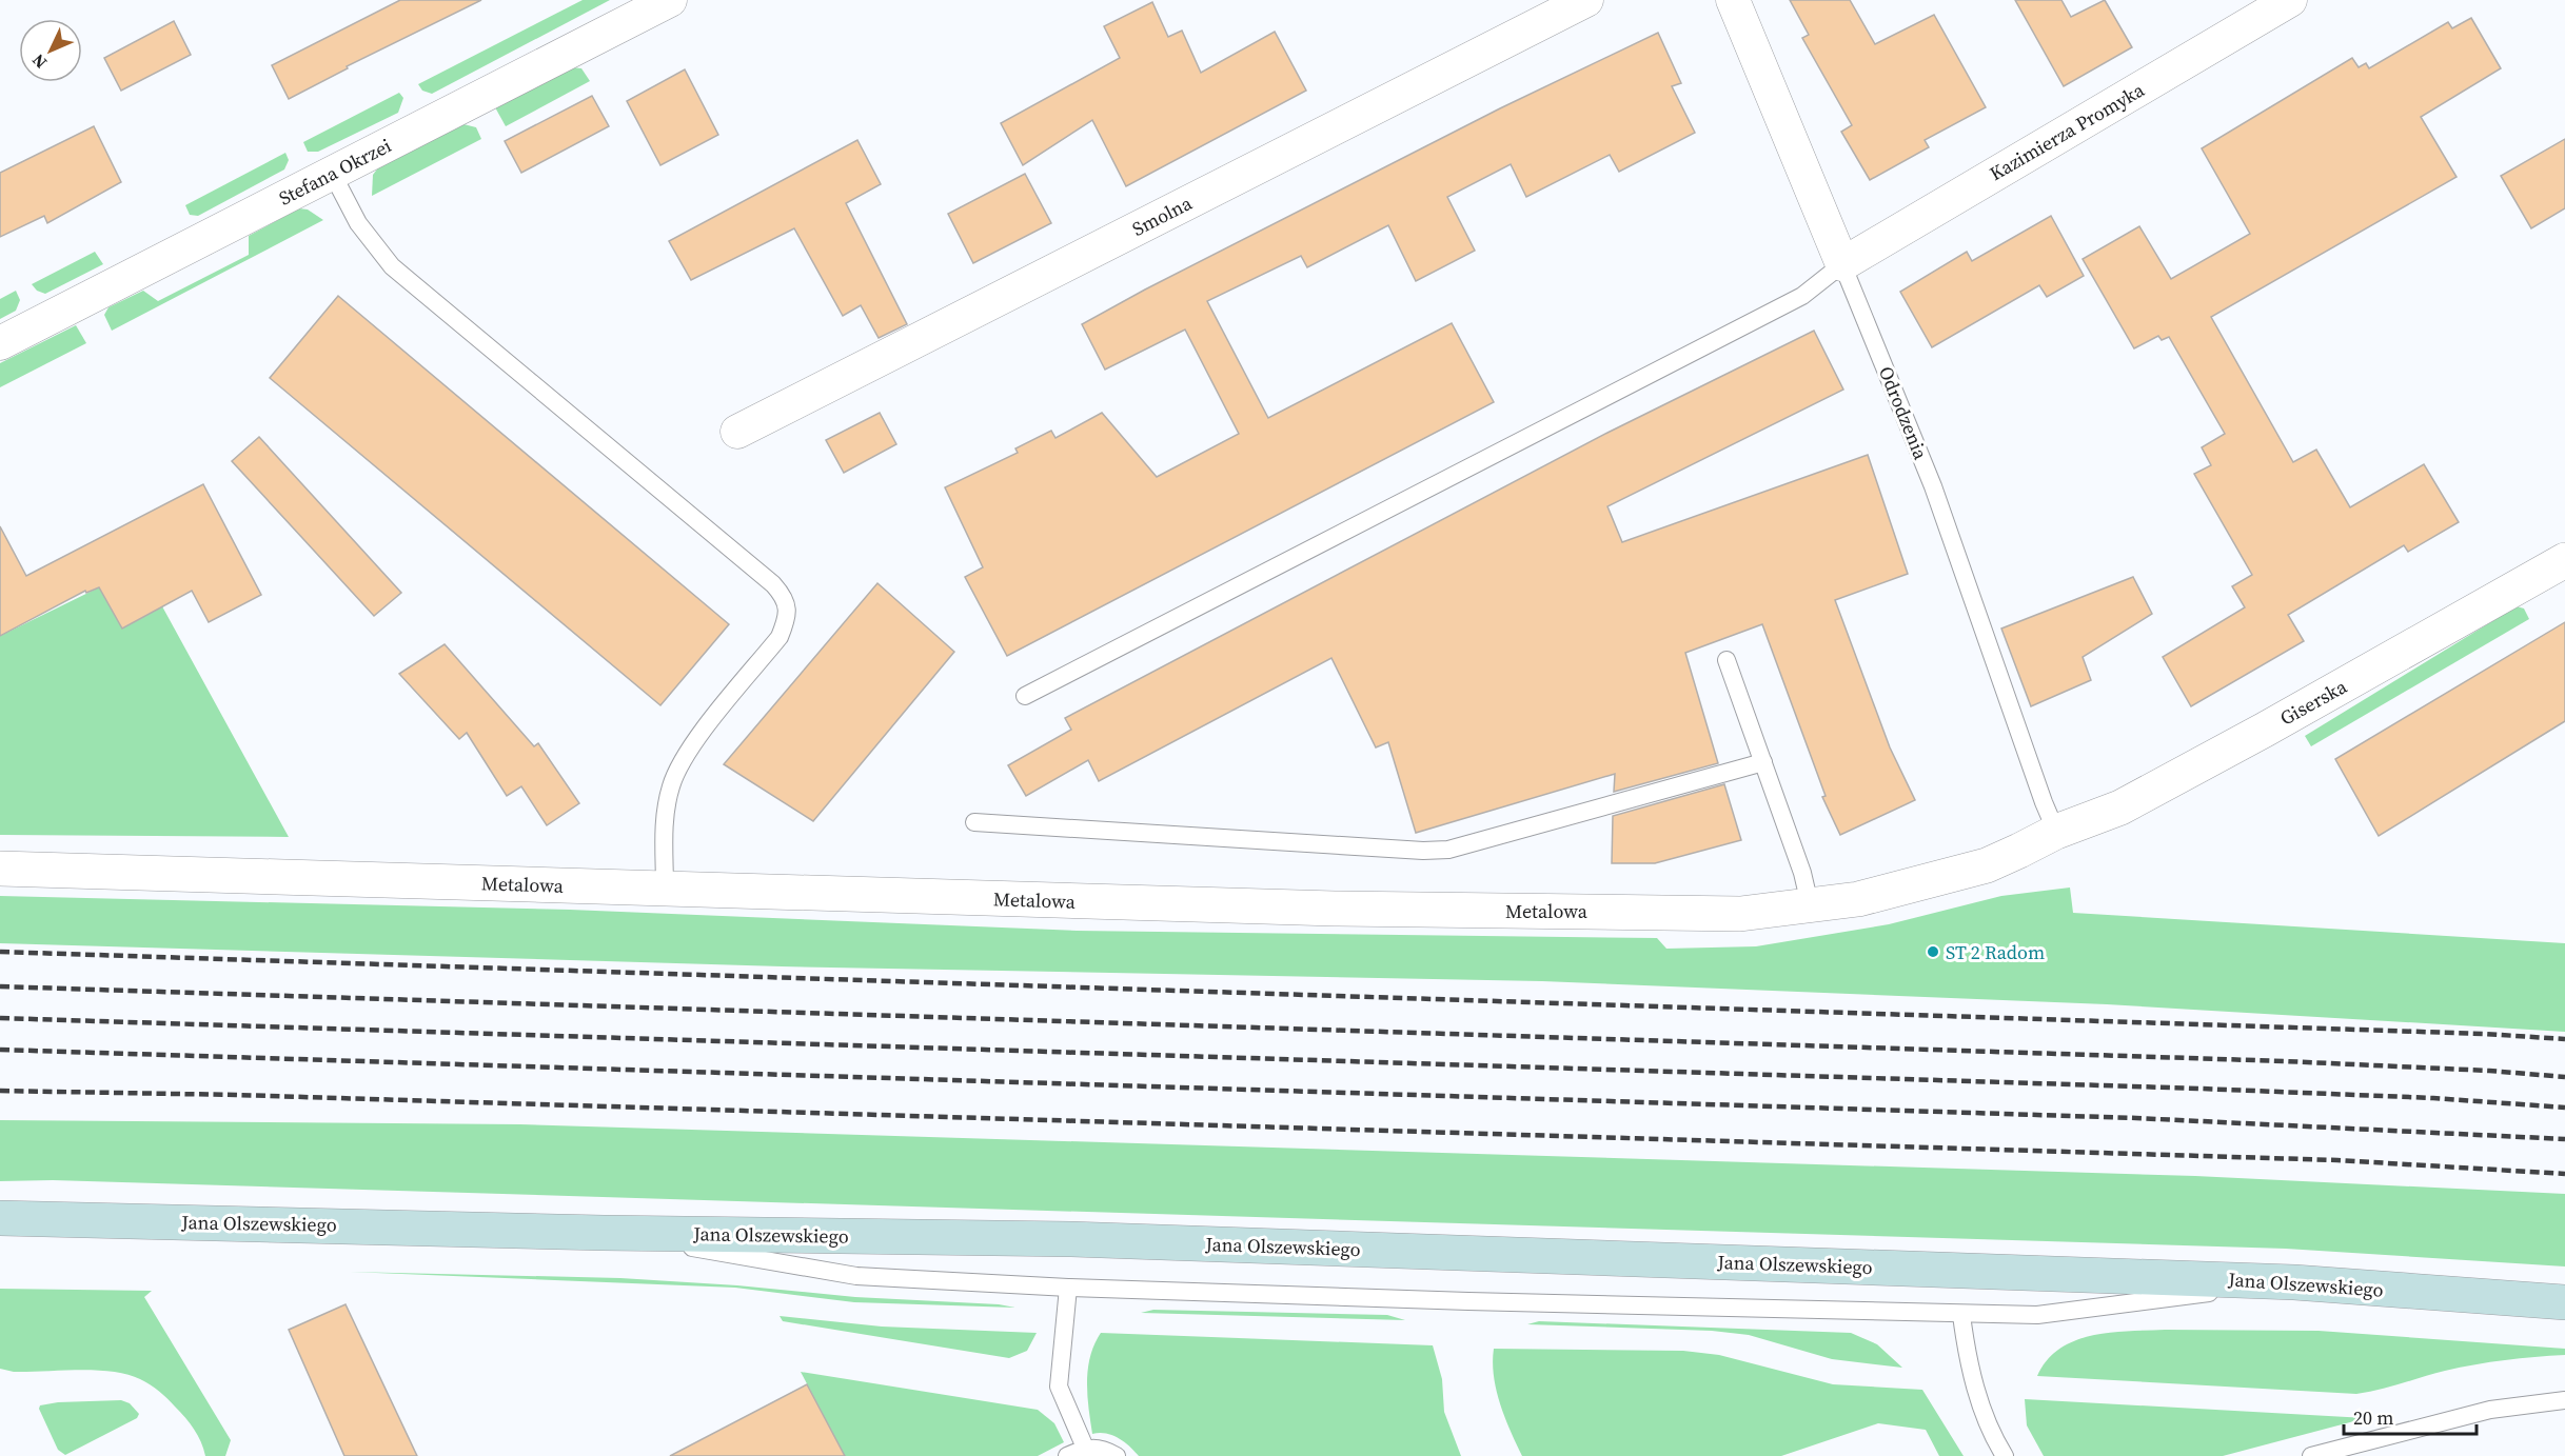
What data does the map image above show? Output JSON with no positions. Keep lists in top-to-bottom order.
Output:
{
  "streets": {
    "main road": ["Jana Olszewskiego"],
    "street": [
      "Kazimierza Promyka",
      "Stefana Okrzei",
      "Smolna",
      "Odrodzenia",
      "Giserska",
      "Metalowa"
    ]
  },
  "crossings": [
    ["Kazimierza Promyka", "Odrodzenia"],
    ["Odrodzenia", "Giserska"],
    ["Odrodzenia", "Metalowa"],
    ["Giserska", "Metalowa"]
  ],
  "places": ["ST 2 Radom"],
  "scale_bar": "20 m",
  "north": "bottom left"
}
